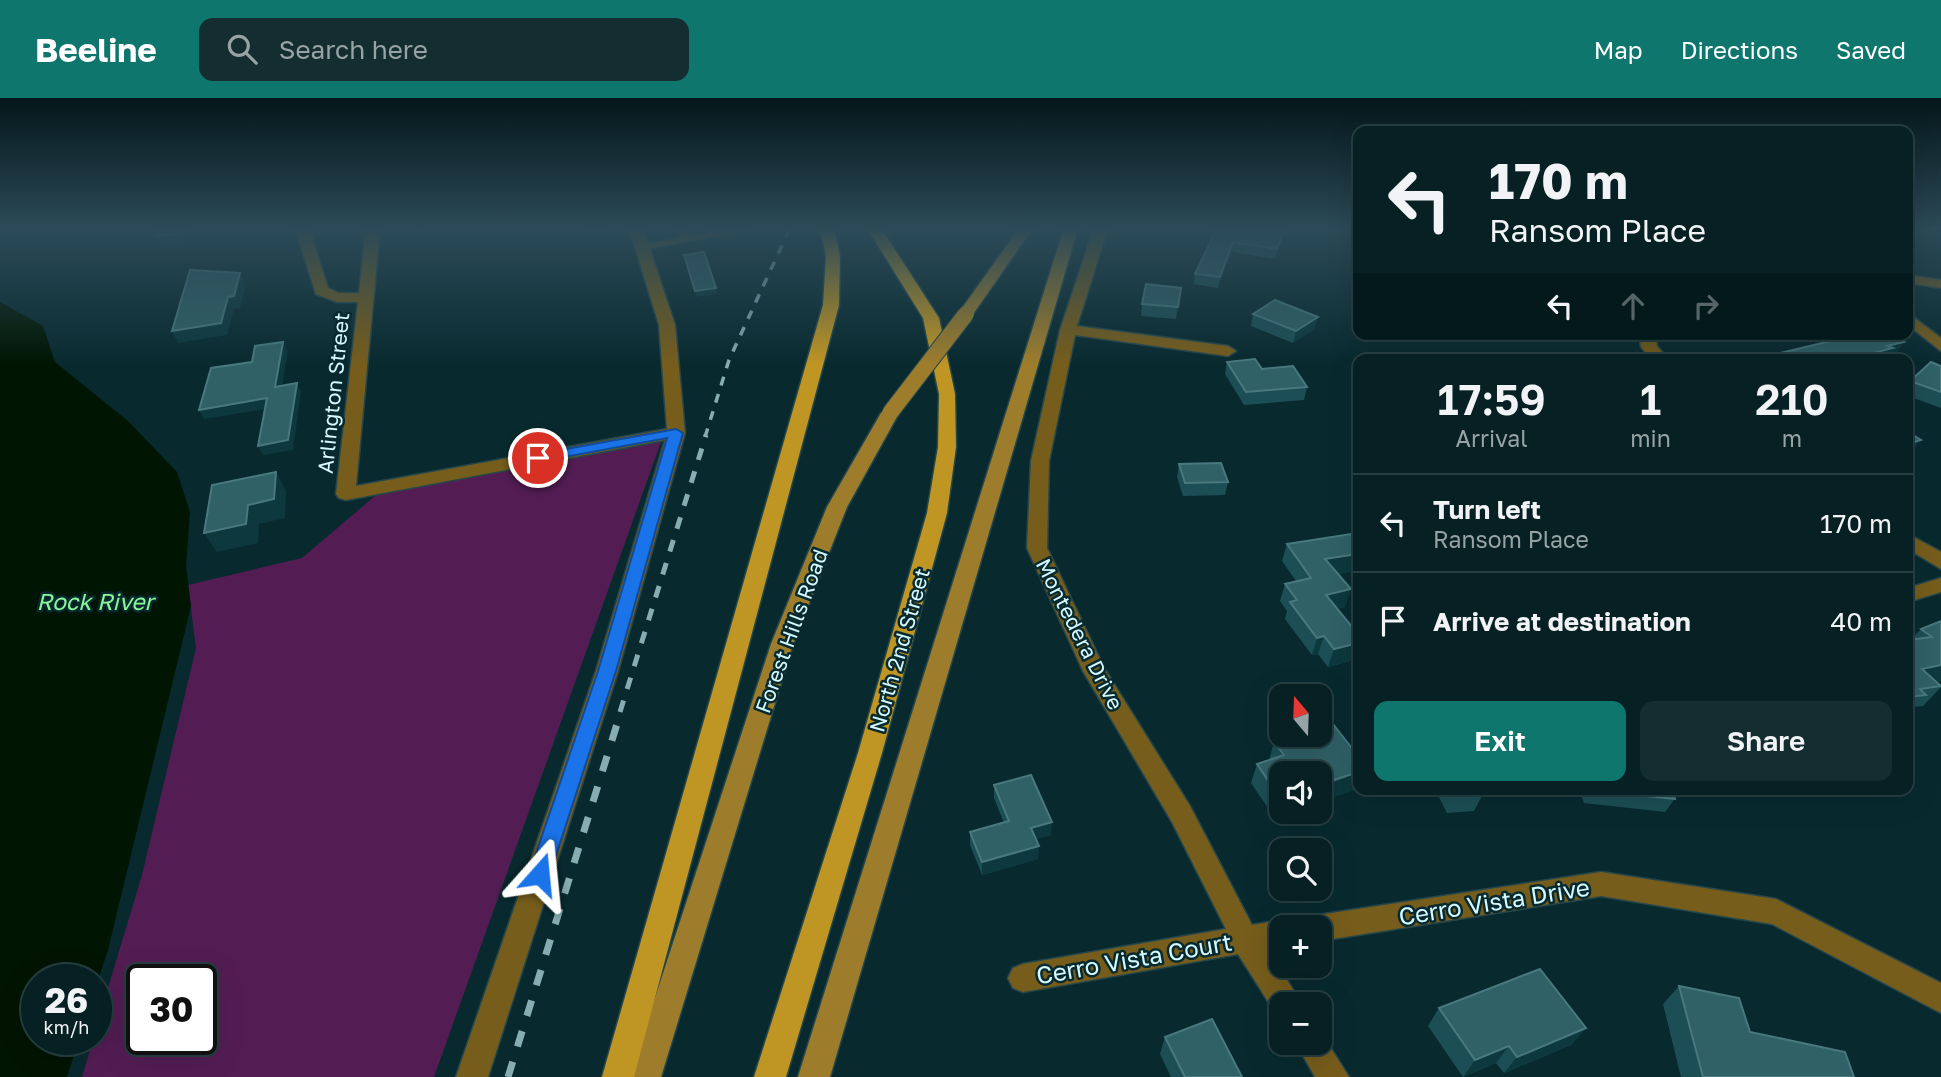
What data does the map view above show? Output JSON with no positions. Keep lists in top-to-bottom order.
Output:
{
  "streets": {
    "main road": ["North 2nd Street"],
    "street": [
      "Arlington Street",
      "Forest Hills Road",
      "Montedera Drive",
      "Cerro Vista Drive",
      "Cerro Vista Court"
    ]
  },
  "crossings": [
    ["Montedera Drive", "Cerro Vista Court"]
  ],
  "water": ["Rock River"],
  "north": "top",
  "page": {
    "header": "Beeline",
    "search": "Search here",
    "nav": ["Map", "Directions", "Saved"],
    "turn": ["170 m", "Ransom Place"],
    "eta": [
      "17:59",
      "Arrival",
      "1",
      "min",
      "210",
      "m"
    ],
    "list": [
      {
        "name": "Turn left",
        "note": "Ransom Place",
        "value": "170 m"
      },
      {
        "name": "Arrive at destination",
        "value": "40 m"
      }
    ],
    "map_buttons": ["+", "−"],
    "buttons": ["Exit", "Share"],
    "speed": "26 km/h",
    "limit": "30"
  }
}
